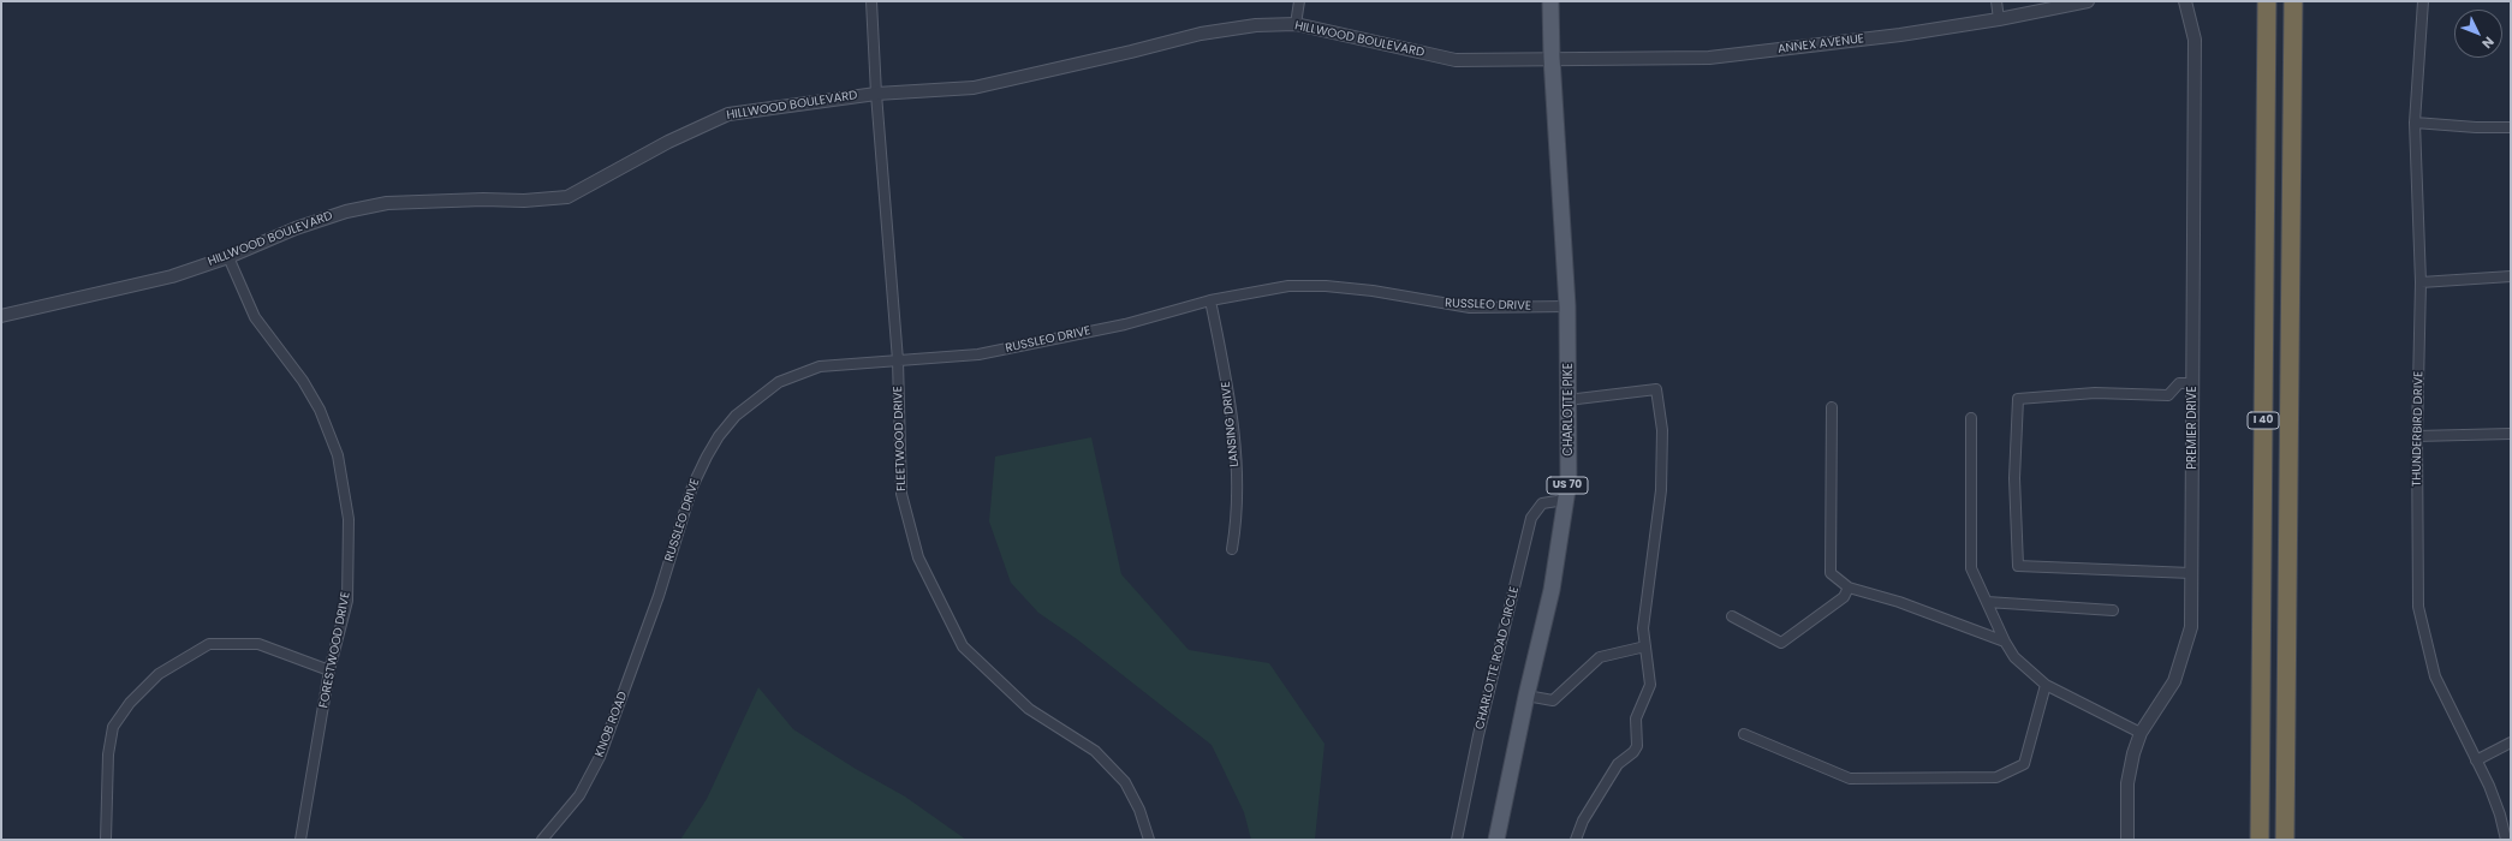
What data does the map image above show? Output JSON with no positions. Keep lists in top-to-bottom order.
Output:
{
  "streets": {
    "highway": ["I 40"],
    "main road": ["CHARLOTTE PIKE", "US 70"],
    "street": [
      "HILLWOOD BOULEVARD",
      "ANNEX AVENUE",
      "RUSSLEO DRIVE",
      "LANSING DRIVE",
      "PREMIER DRIVE",
      "THUNDERBIRD DRIVE",
      "FLEETWOOD DRIVE",
      "FORESTWOOD DRIVE",
      "CHARLOTTE ROAD CIRCLE",
      "KNOB ROAD"
    ]
  },
  "crossings": [
    ["HILLWOOD BOULEVARD", "ANNEX AVENUE"],
    ["HILLWOOD BOULEVARD", "CHARLOTTE PIKE"],
    ["HILLWOOD BOULEVARD", "FLEETWOOD DRIVE"],
    ["HILLWOOD BOULEVARD", "FORESTWOOD DRIVE"],
    ["ANNEX AVENUE", "CHARLOTTE PIKE"],
    ["RUSSLEO DRIVE", "CHARLOTTE PIKE"],
    ["RUSSLEO DRIVE", "LANSING DRIVE"],
    ["RUSSLEO DRIVE", "FLEETWOOD DRIVE"],
    ["RUSSLEO DRIVE", "KNOB ROAD"],
    ["CHARLOTTE PIKE", "CHARLOTTE ROAD CIRCLE"]
  ],
  "north": "bottom right"
}
